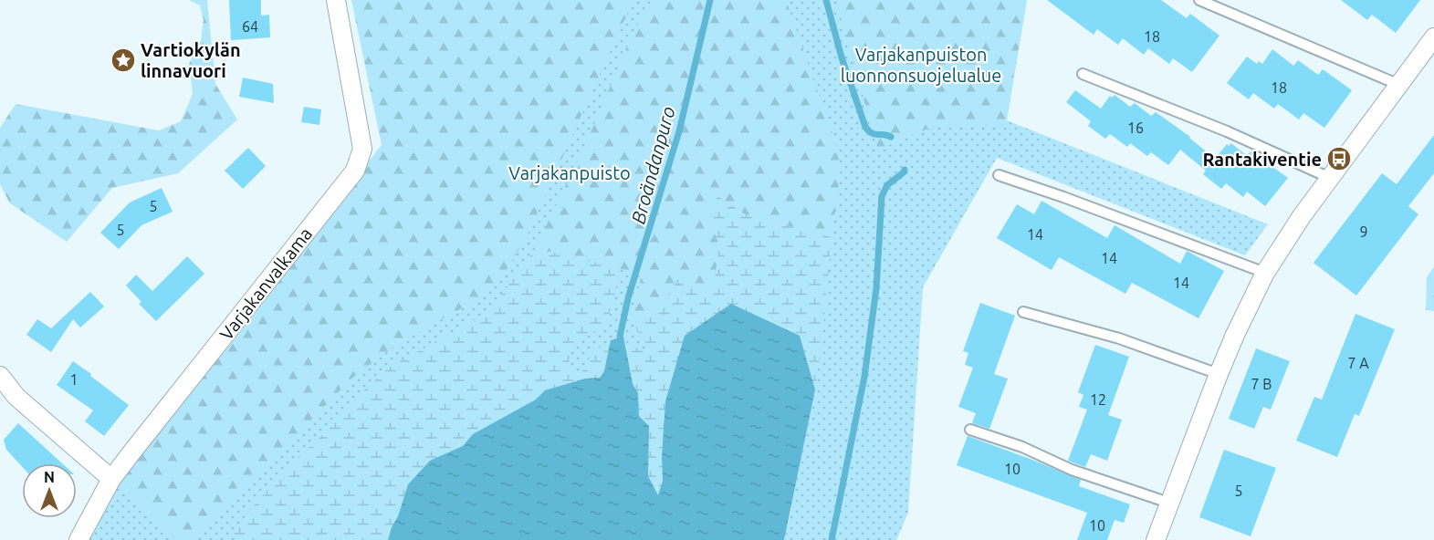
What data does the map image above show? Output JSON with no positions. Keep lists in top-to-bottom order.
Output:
{
  "streets": {
    "street": ["Varjakanvalkama"]
  },
  "water": ["Broändanpuro"],
  "parks": ["Varjakanpuiston luonnonsuojelualue", "Varjakanpuisto"],
  "places": {
    "place": ["Vartiokylän linnavuori"],
    "bus stop": ["Rantakiventie"]
  },
  "house_numbers": [
    "64",
    "18",
    "18",
    "16",
    "5",
    "5",
    "9",
    "14",
    "14",
    "14",
    "7 A",
    "1",
    "7 B",
    "12",
    "10",
    "5",
    "10"
  ],
  "north": "top"
}
